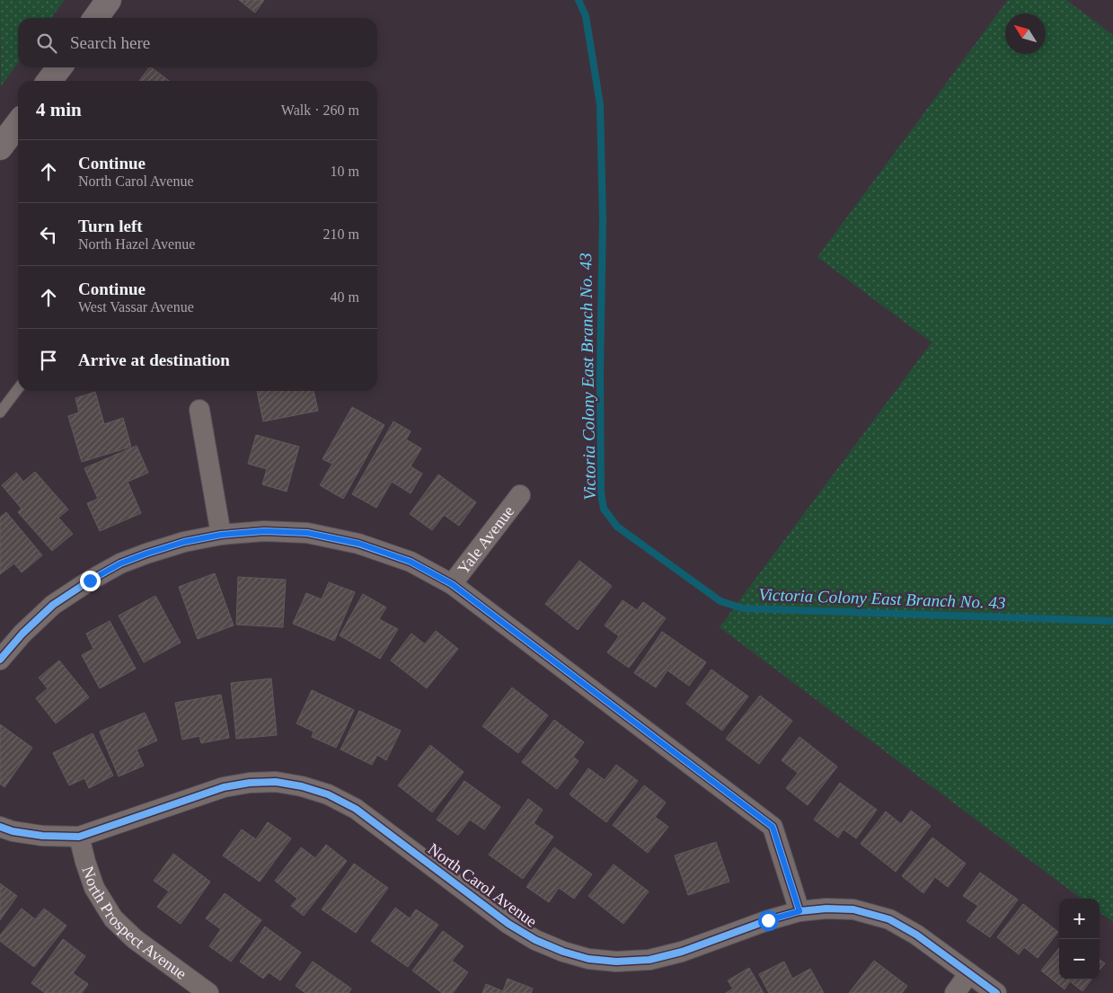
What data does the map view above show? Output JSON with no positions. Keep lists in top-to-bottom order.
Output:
{
  "streets": {
    "street": ["Yale Avenue", "North Carol Avenue", "North Prospect Avenue"]
  },
  "crossings": [
    ["North Carol Avenue", "North Prospect Avenue"]
  ],
  "water": ["Victoria Colony East Branch No. 43"],
  "north": "top left",
  "page": {
    "search": "Search here",
    "heading": ["4 min", "Walk · 260 m"],
    "list": [
      ["Continue", "North Carol Avenue", "10 m"],
      ["Turn left", "North Hazel Avenue", "210 m"],
      ["Continue", "West Vassar Avenue", "40 m"],
      "Arrive at destination"
    ],
    "map_buttons": ["+", "−"]
  }
}
